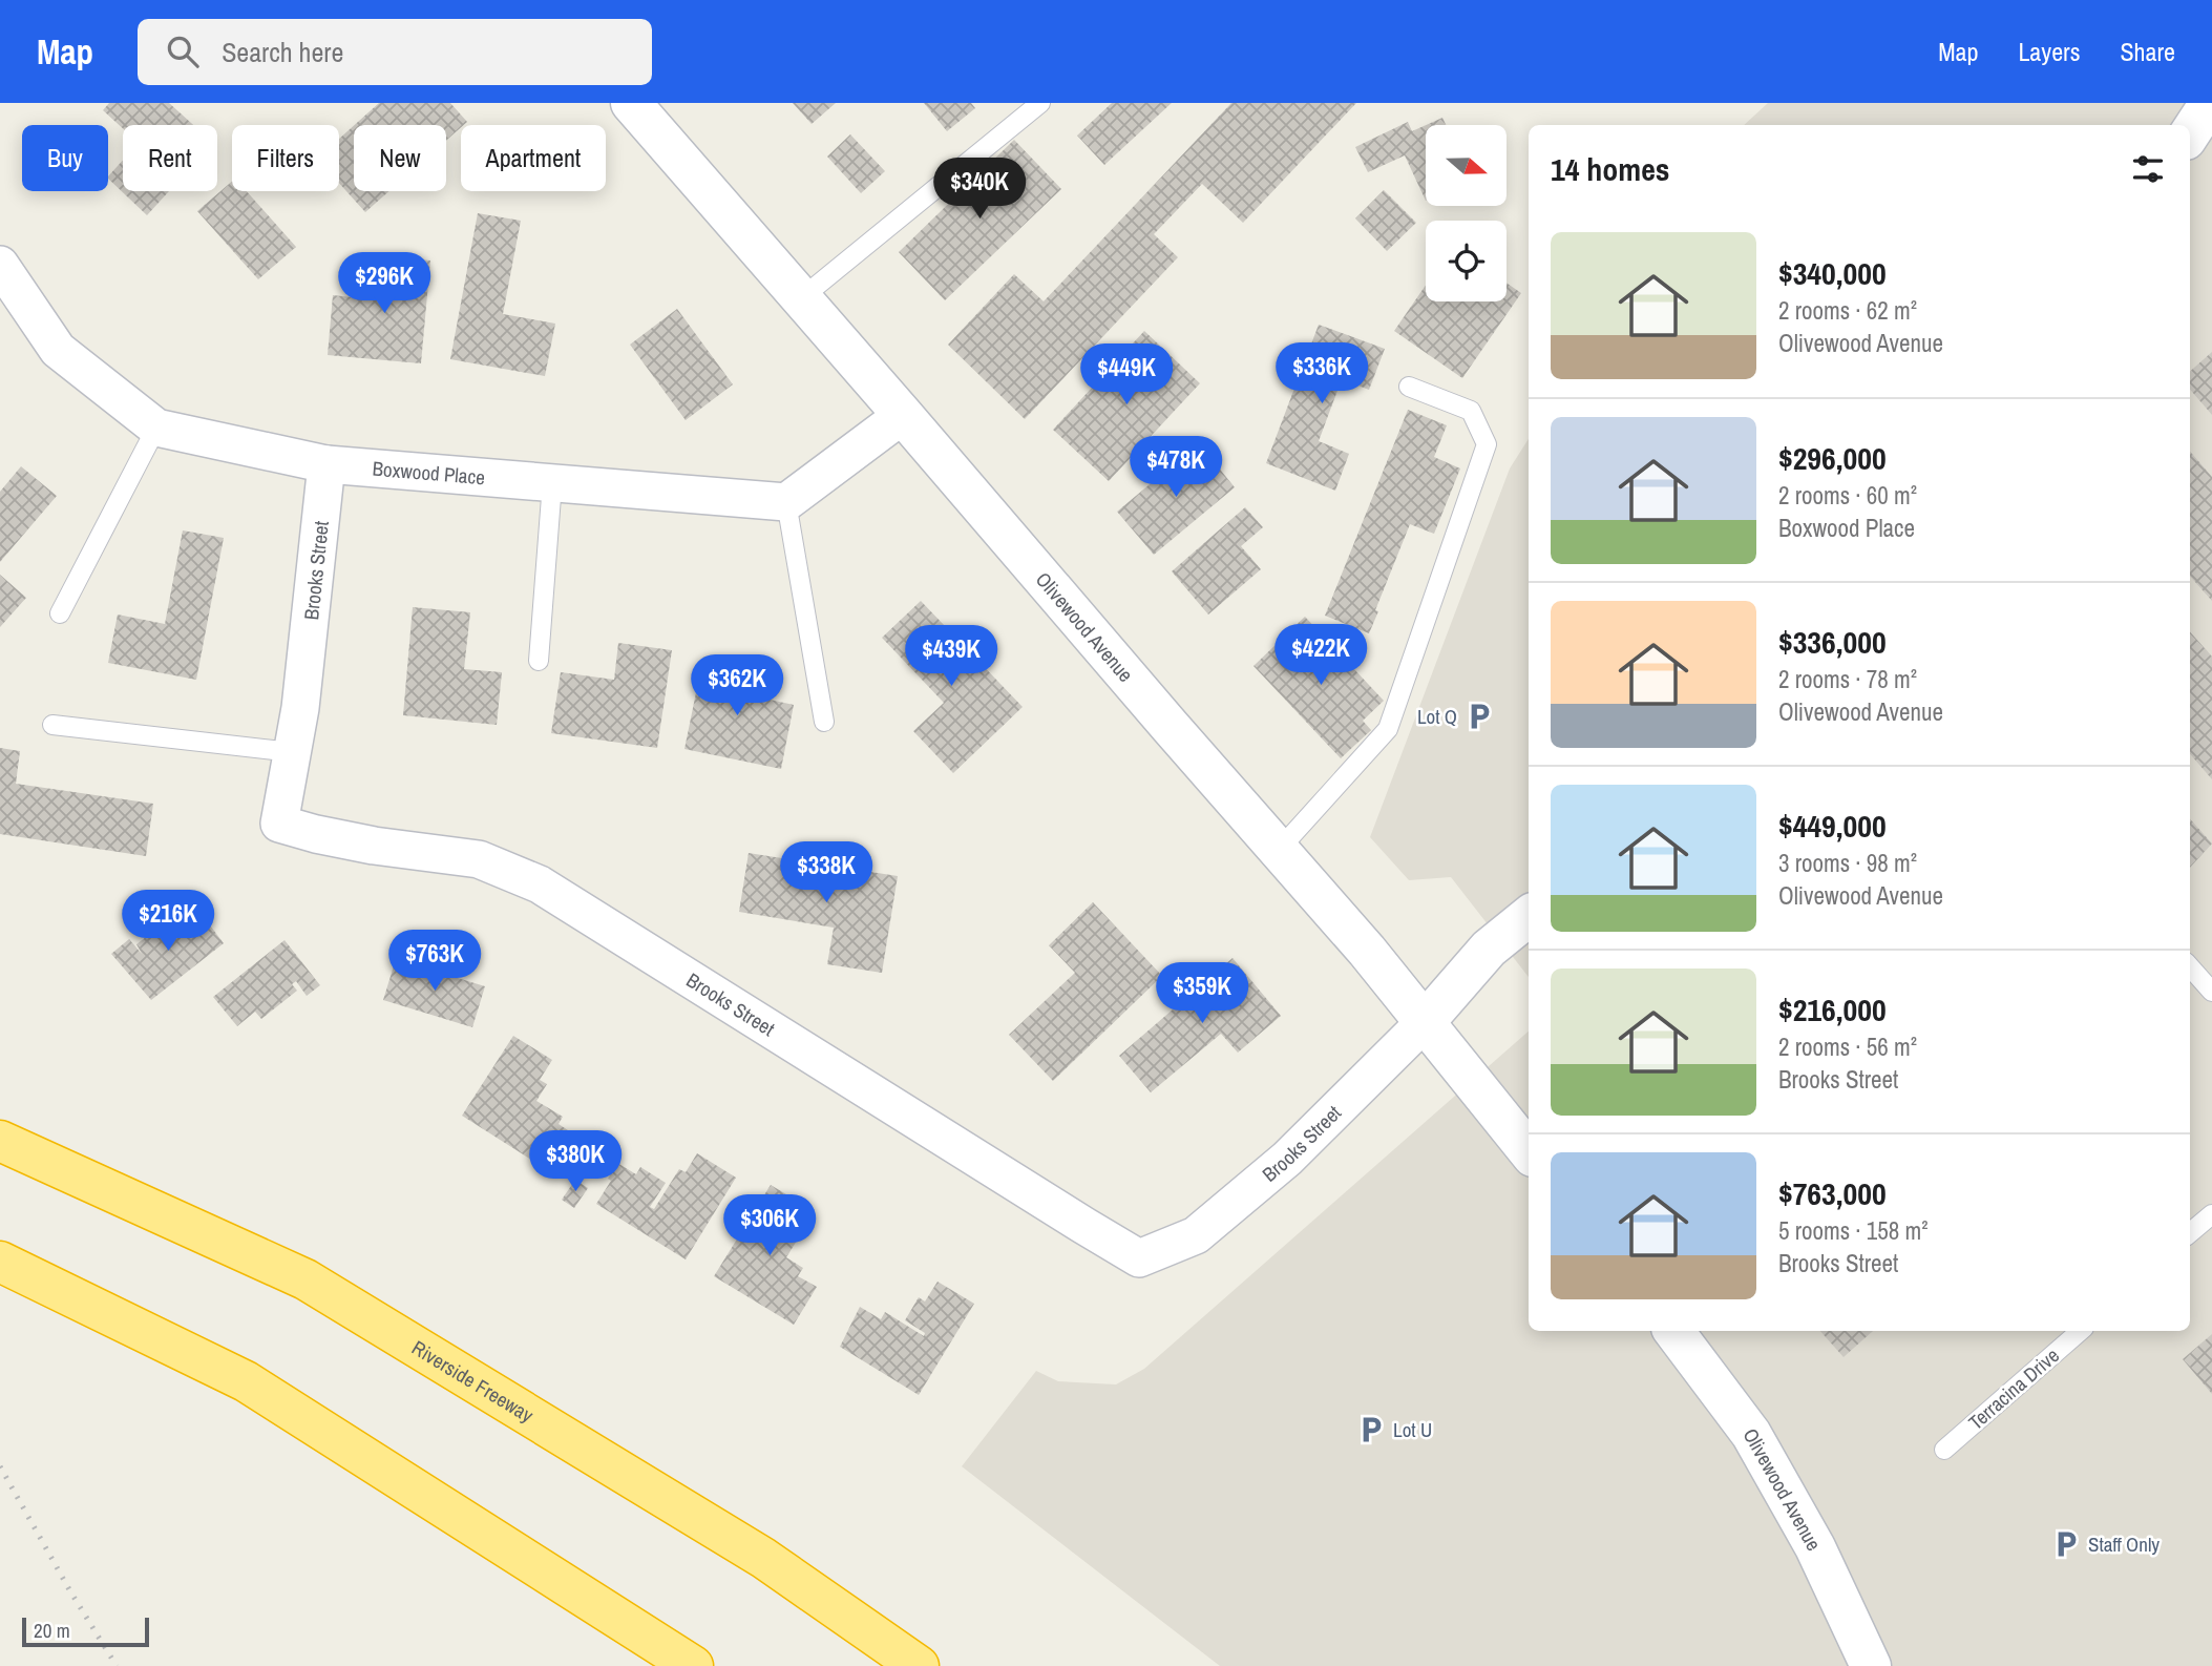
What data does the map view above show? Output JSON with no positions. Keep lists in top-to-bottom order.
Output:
{
  "streets": {
    "highway": ["Riverside Freeway"],
    "main road": ["Olivewood Avenue"],
    "street": ["Boxwood Place", "Brooks Street"],
    "lane": ["Terracina Drive"]
  },
  "crossings": [
    ["Boxwood Place", "Brooks Street"],
    ["Brooks Street", "Olivewood Avenue"]
  ],
  "places": {
    "parking": ["Lot Q", "Lot U", "Staff Only"]
  },
  "scale_bar": "20 m",
  "north": "right",
  "page": {
    "header": "Map",
    "search": "Search here",
    "nav": ["Map", "Layers", "Share"],
    "chip": [
      "Buy",
      "Rent",
      "Filters",
      "New",
      "Apartment"
    ],
    "heading": "14 homes",
    "price": [
      "$340K",
      "$296K",
      "$336K",
      "$449K",
      "$478K",
      "$422K",
      "$439K",
      "$362K",
      "$338K",
      "$216K",
      "$763K",
      "$359K",
      "$380K",
      "$306K"
    ],
    "list": [
      {
        "name": "$340,000",
        "note": "2 rooms · 62 m² · Olivewood Avenue"
      },
      {
        "name": "$296,000",
        "note": "2 rooms · 60 m² · Boxwood Place"
      },
      {
        "name": "$336,000",
        "note": "2 rooms · 78 m² · Olivewood Avenue"
      },
      {
        "name": "$449,000",
        "note": "3 rooms · 98 m² · Olivewood Avenue"
      },
      {
        "name": "$216,000",
        "note": "2 rooms · 56 m² · Brooks Street"
      },
      {
        "name": "$763,000",
        "note": "5 rooms · 158 m² · Brooks Street"
      }
    ],
    "scale": "20 m"
  }
}
